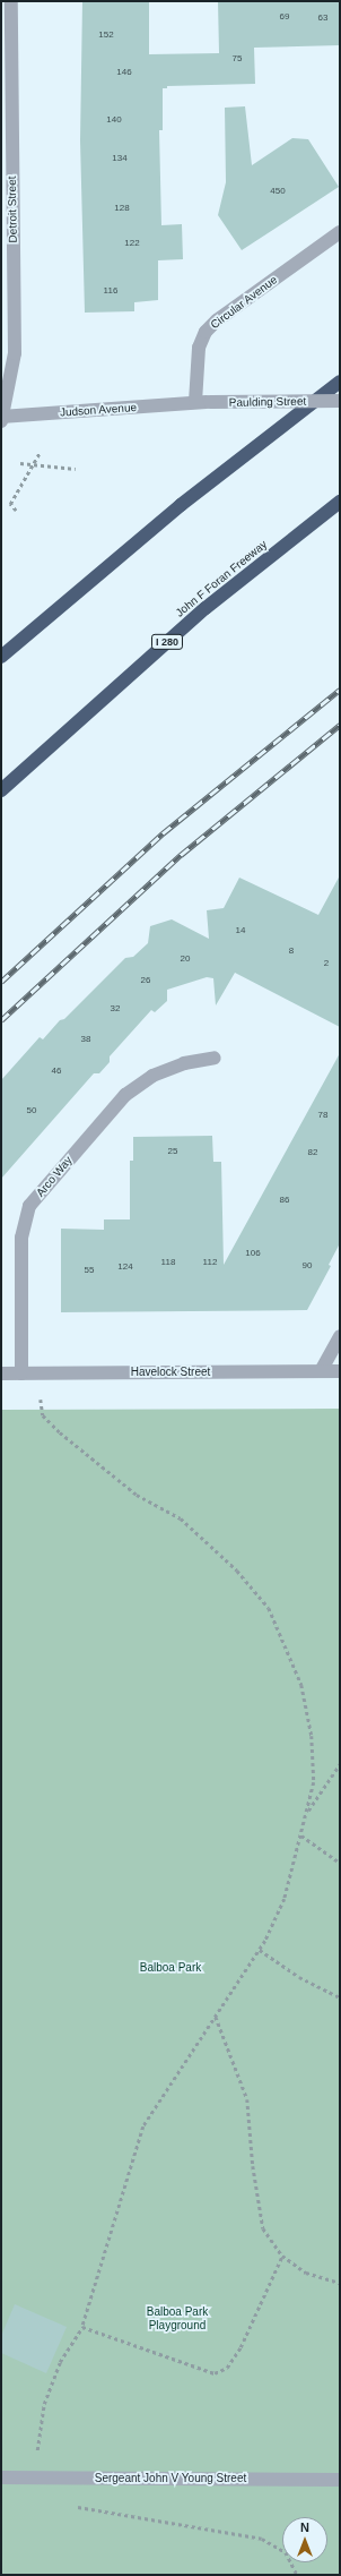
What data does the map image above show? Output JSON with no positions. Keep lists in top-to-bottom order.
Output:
{
  "streets": {
    "highway": ["John F Foran Freeway", "I 280"],
    "street": [
      "Detroit Street",
      "Circular Avenue",
      "Paulding Street",
      "Judson Avenue",
      "Arco Way",
      "Havelock Street",
      "Sergeant John V Young Street"
    ]
  },
  "crossings": [
    ["Detroit Street", "Judson Avenue"],
    ["Circular Avenue", "Paulding Street"],
    ["Circular Avenue", "Judson Avenue"],
    ["Paulding Street", "Judson Avenue"],
    ["Arco Way", "Havelock Street"]
  ],
  "parks": ["Balboa Park", "Balboa Park Playground"],
  "house_numbers": [
    "69",
    "63",
    "152",
    "75",
    "146",
    "140",
    "134",
    "450",
    "128",
    "122",
    "116",
    "14",
    "8",
    "20",
    "2",
    "26",
    "32",
    "38",
    "46",
    "50",
    "78",
    "25",
    "82",
    "86",
    "106",
    "118",
    "112",
    "90",
    "124",
    "55"
  ],
  "north": "top"
}
